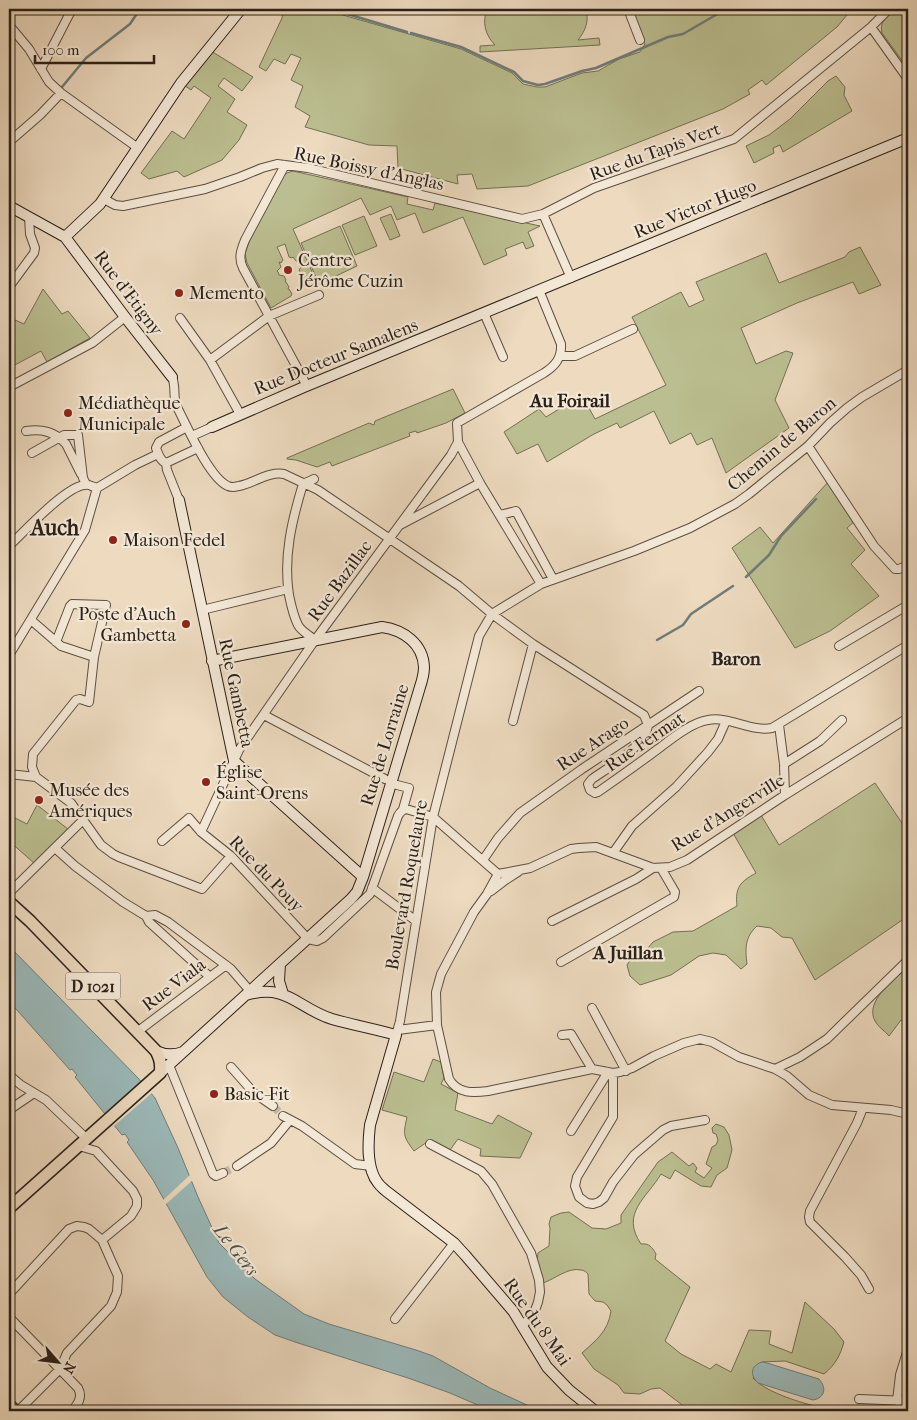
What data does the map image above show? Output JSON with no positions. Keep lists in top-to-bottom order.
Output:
{
  "streets": {
    "main road": [
      "Rue Victor Hugo",
      "Rue d'Etigny",
      "Rue Docteur Samalens",
      "Rue Gambetta",
      "Rue de Lorraine",
      "Boulevard Roquelaure",
      "D 1021",
      "Rue du 8 Mai"
    ],
    "street": [
      "Rue du Tapis Vert",
      "Rue Boissy d'Anglas",
      "Chemin de Baron",
      "Rue Bazillac",
      "Rue Fermat",
      "Rue Arago",
      "Rue d'Angerville",
      "Rue du Pouy",
      "Rue Viala"
    ]
  },
  "crossings": [
    ["Rue du Tapis Vert", "Rue Boissy d'Anglas"],
    ["Rue Victor Hugo", "Rue Docteur Samalens"],
    ["Rue d'Etigny", "Rue Docteur Samalens"],
    ["Rue d'Etigny", "Rue Arago"],
    ["Chemin de Baron", "Rue Arago"],
    ["Chemin de Baron", "Boulevard Roquelaure"],
    ["Rue Bazillac", "Rue Gambetta"],
    ["Rue Bazillac", "Rue Arago"],
    ["Rue Bazillac", "Rue de Lorraine"],
    ["Rue Bazillac", "Rue du Pouy"],
    ["Rue Gambetta", "Rue de Lorraine"],
    ["Rue Fermat", "Rue Arago"],
    ["Rue Arago", "Boulevard Roquelaure"],
    ["Rue de Lorraine", "Rue du Pouy"],
    ["Rue de Lorraine", "Rue Viala"],
    ["Boulevard Roquelaure", "Rue du 8 Mai"],
    ["Rue Viala", "D 1021"]
  ],
  "districts": [
    "Au Foirail",
    "Auch",
    "Baron",
    "A Juillan"
  ],
  "water": ["Le Gers"],
  "places": [
    "Centre Jérôme Cuzin",
    "Memento",
    "Médiathèque Municipale",
    "Maison Fedel",
    "Poste d'Auch Gambetta",
    "Église Saint-Orens",
    "Musée des Amériques",
    "Basic-Fit"
  ],
  "scale_bar": "100 m",
  "north": "bottom right"
}
